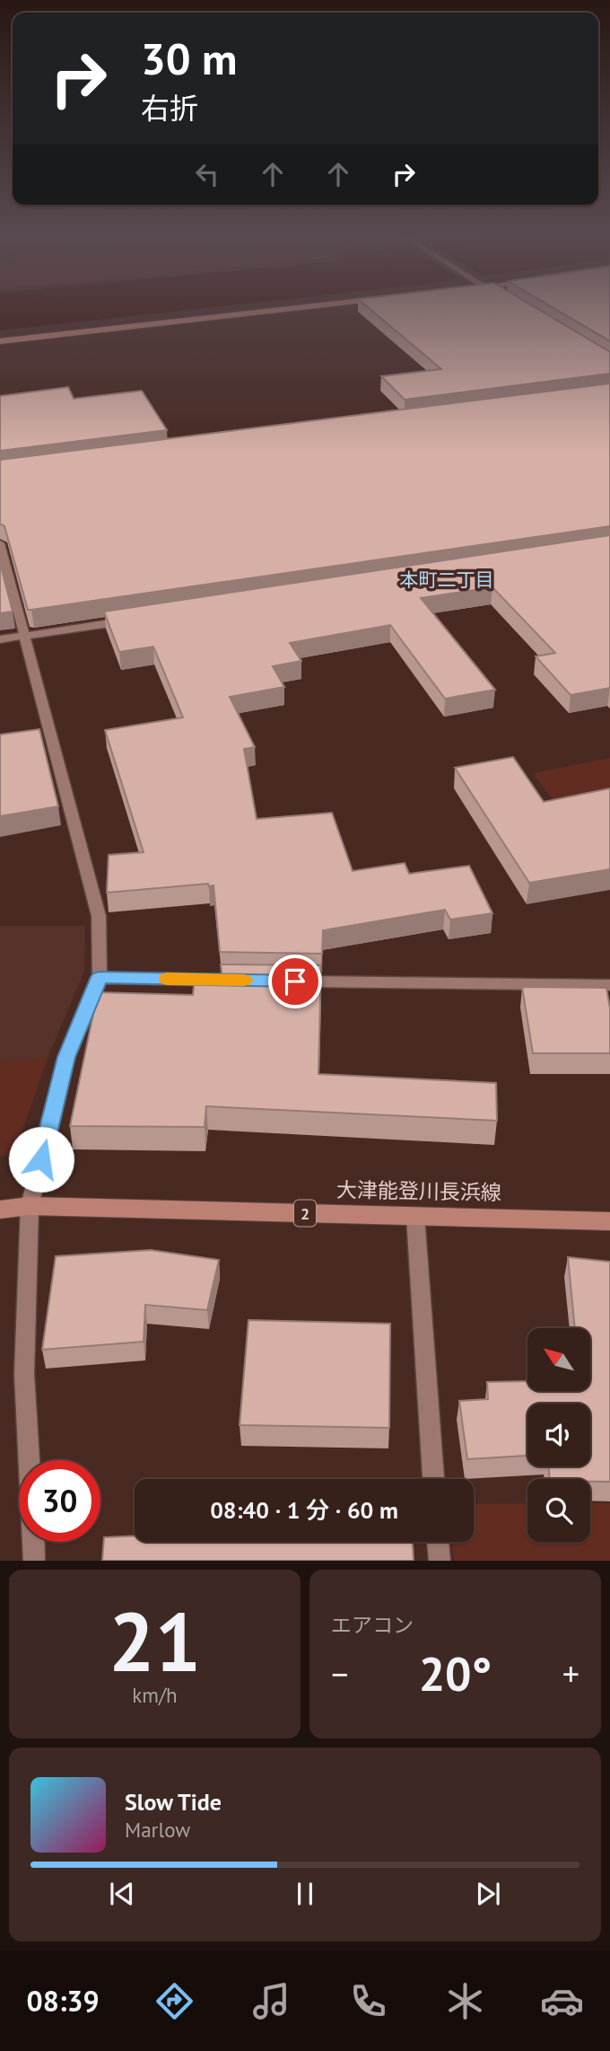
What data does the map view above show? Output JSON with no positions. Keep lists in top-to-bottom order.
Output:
{
  "streets": {
    "main road": ["大津能登川長浜線", "2"]
  },
  "districts": ["本町二丁目"],
  "north": "top left",
  "page": {
    "turn": ["30 m", "右折"],
    "limit": "30",
    "trip": "08:40 · 1 分 · 60 m",
    "tile": [
      ["21", "km/h"],
      "エアコン"
    ],
    "heat": ["−", "20°", "+"],
    "song": ["Slow Tide", "Marlow"],
    "tabs": "08:39"
  }
}
